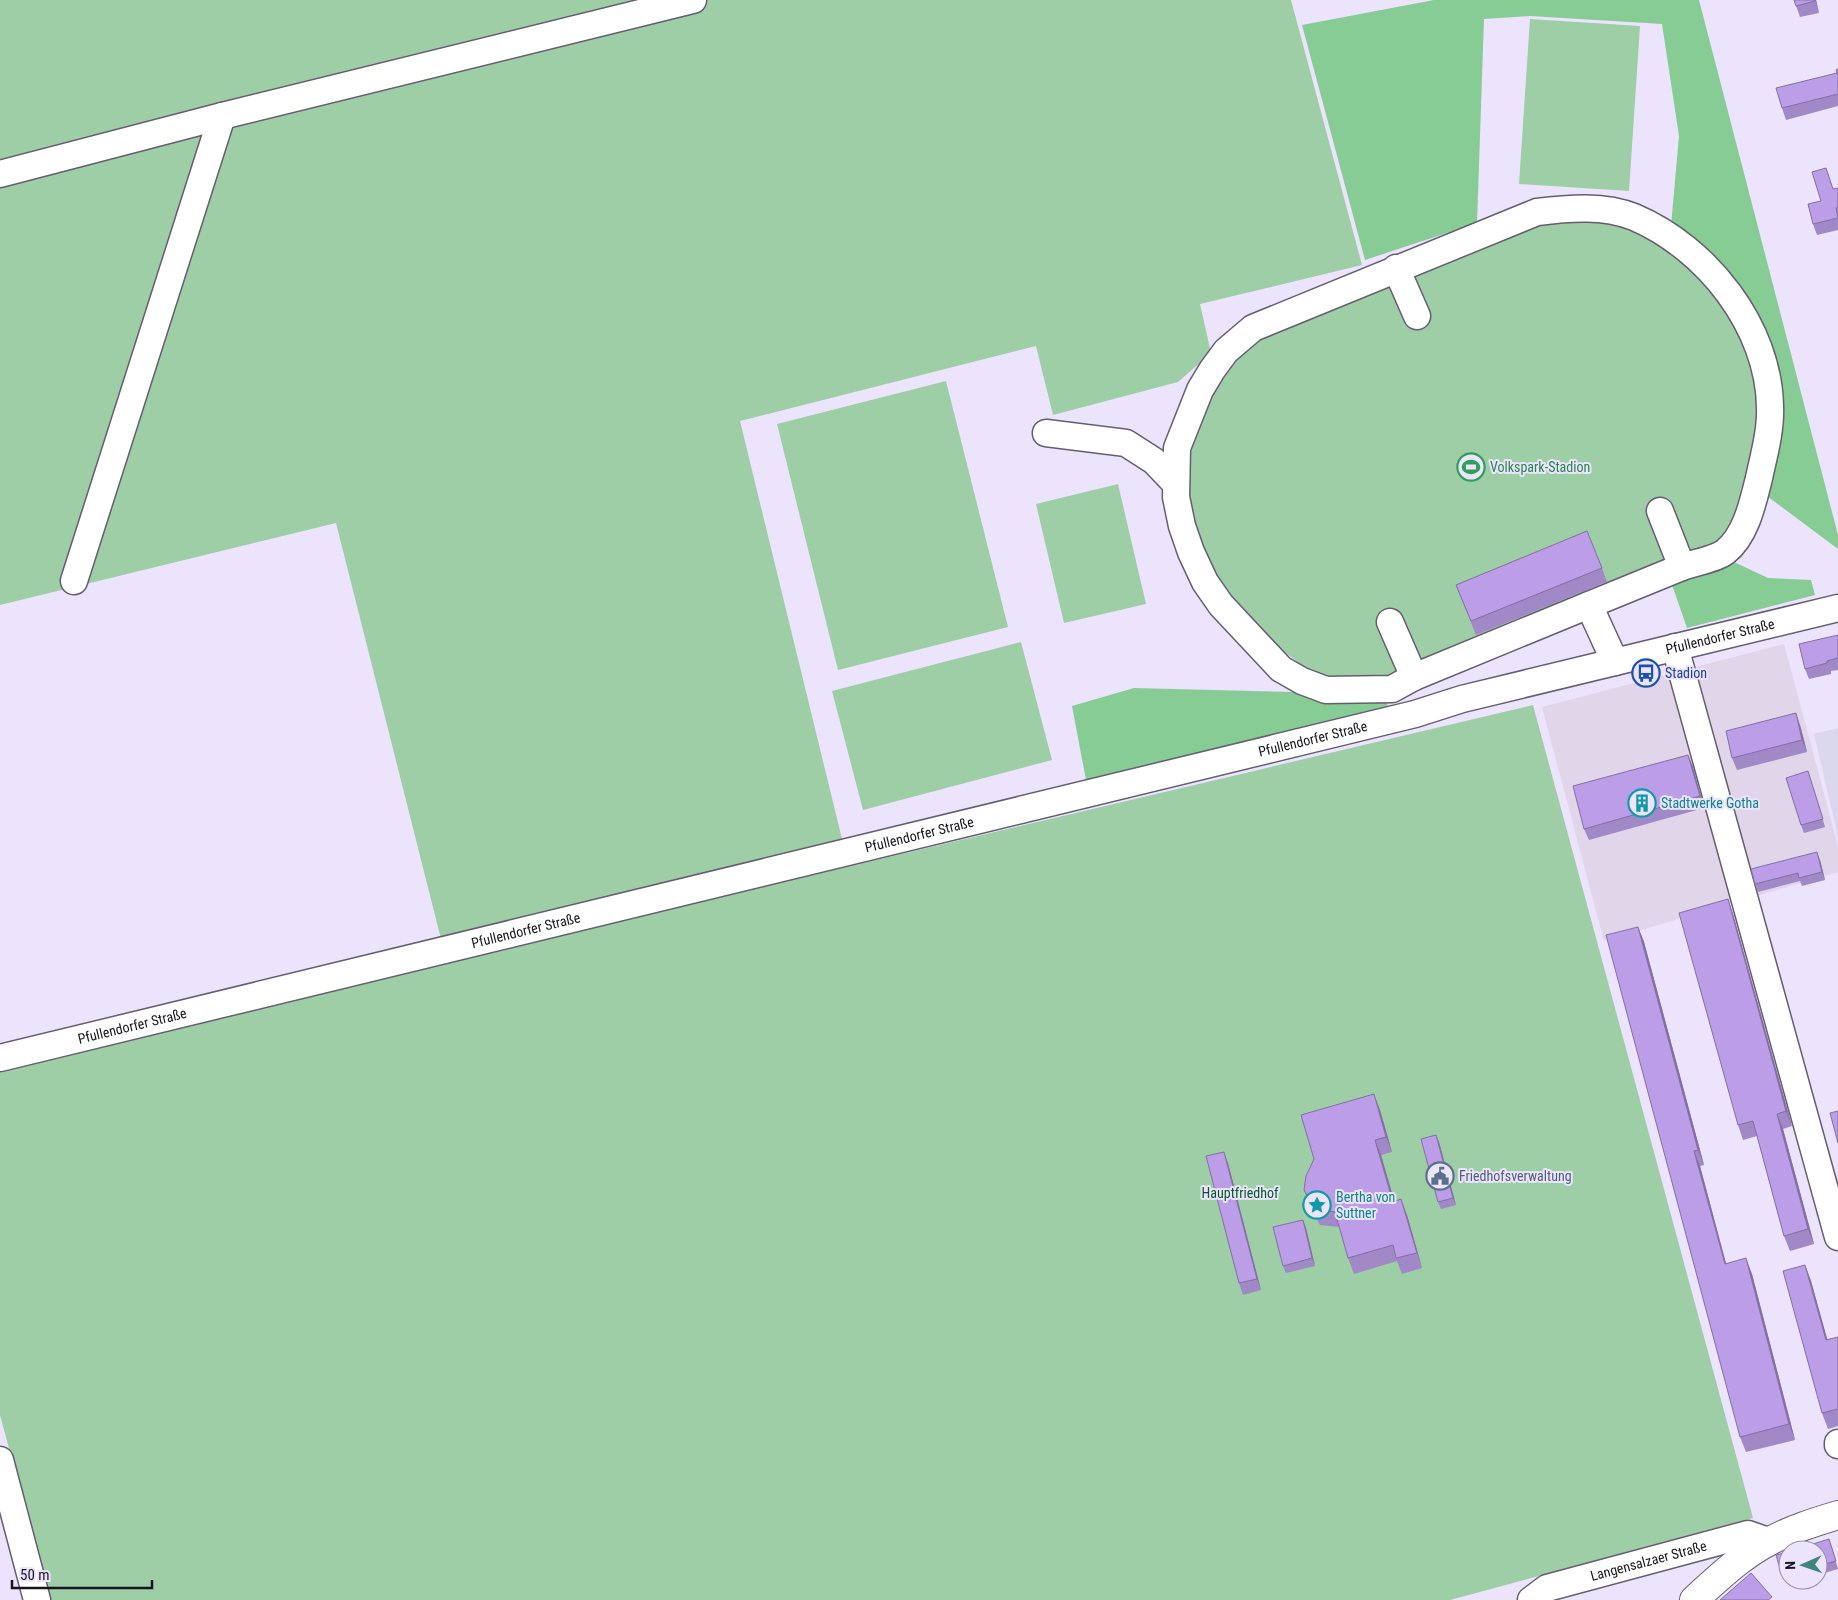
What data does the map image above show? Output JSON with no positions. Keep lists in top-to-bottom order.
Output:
{
  "streets": {
    "street": ["Pfullendorfer Straße", "Langensalzaer Straße"]
  },
  "parks": ["Hauptfriedhof"],
  "places": {
    "sports": ["Volkspark-Stadion"],
    "bus stop": ["Stadion"],
    "building": ["Stadtwerke Gotha"],
    "public building": ["Friedhofsverwaltung"],
    "place": ["Bertha von Suttner"]
  },
  "scale_bar": "50 m",
  "north": "left"
}
